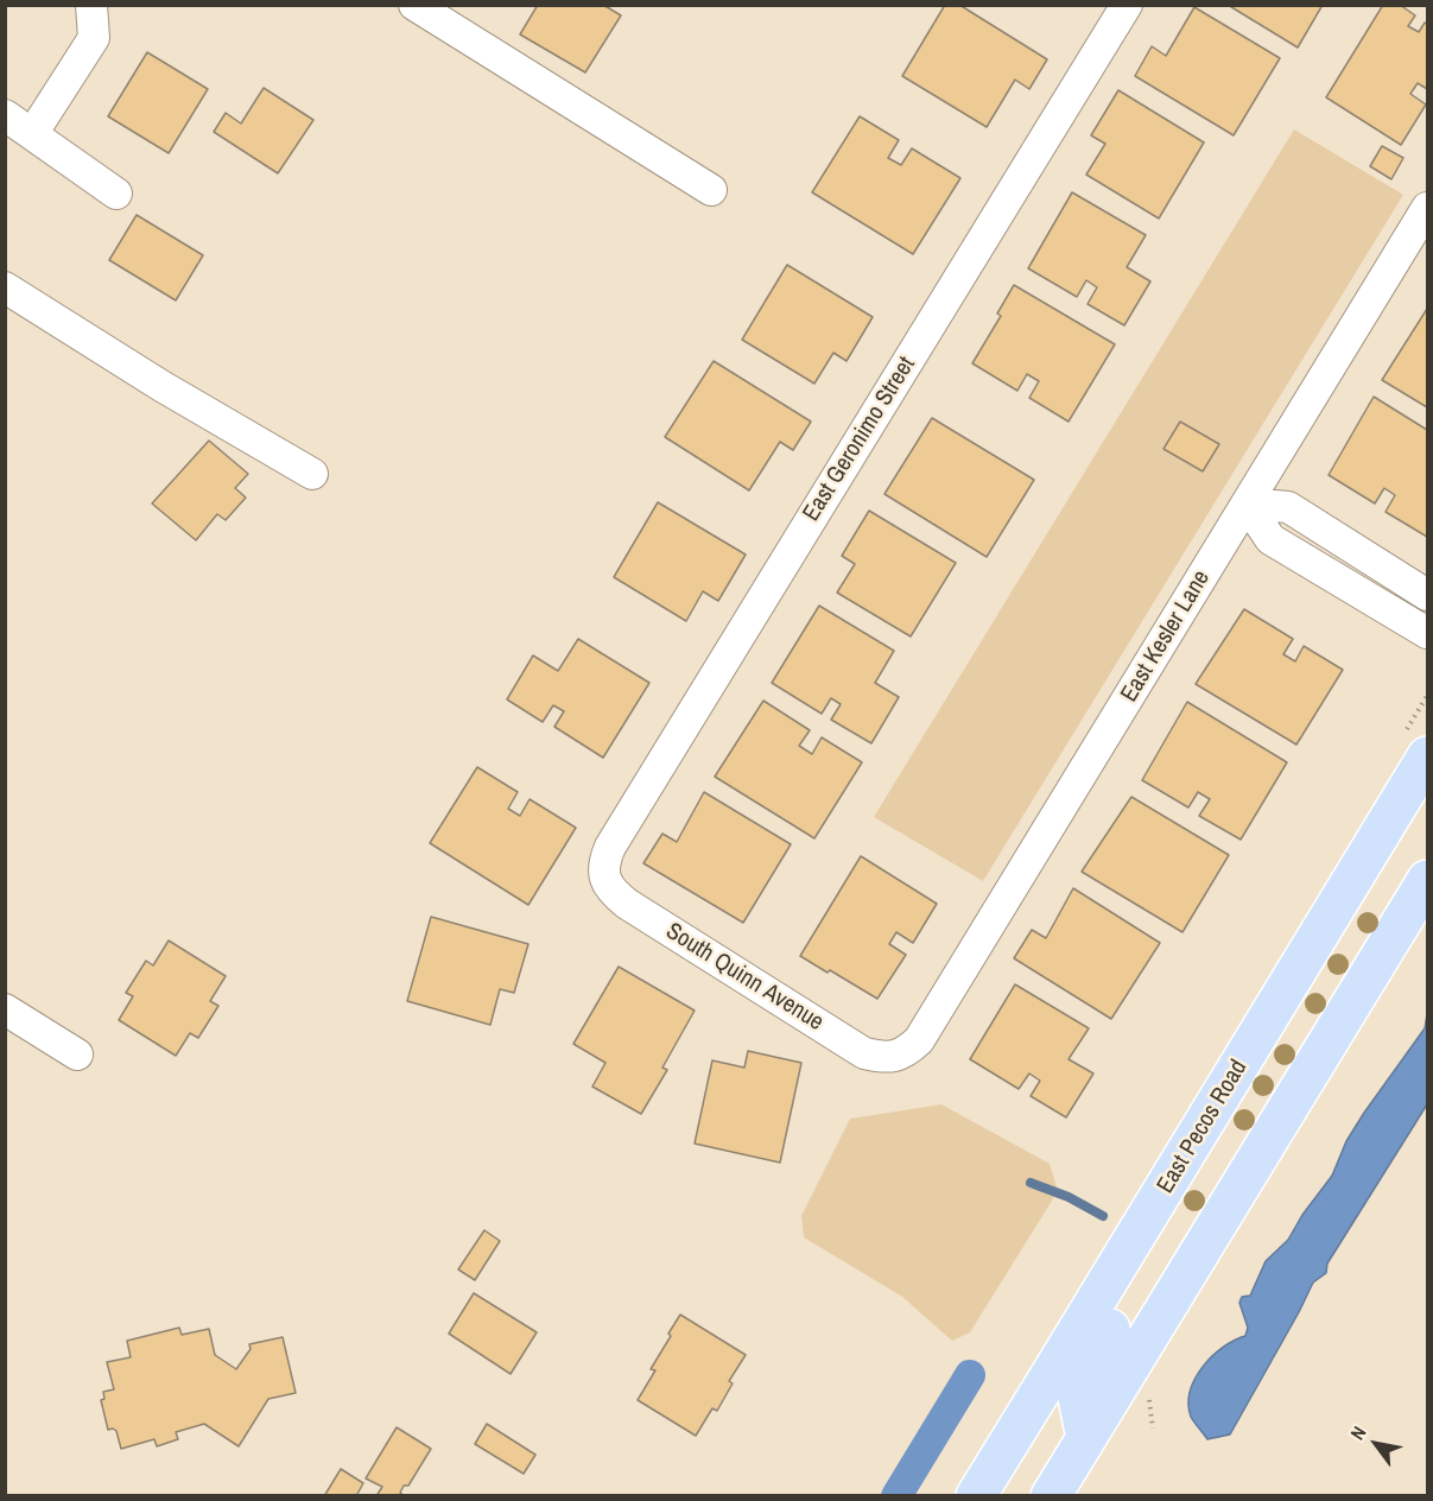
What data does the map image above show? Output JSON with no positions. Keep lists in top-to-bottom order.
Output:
{
  "streets": {
    "main road": ["East Pecos Road"],
    "street": ["East Geronimo Street", "East Kesler Lane", "South Quinn Avenue"]
  },
  "crossings": [
    ["East Geronimo Street", "South Quinn Avenue"],
    ["East Kesler Lane", "South Quinn Avenue"]
  ],
  "north": "top left"
}
